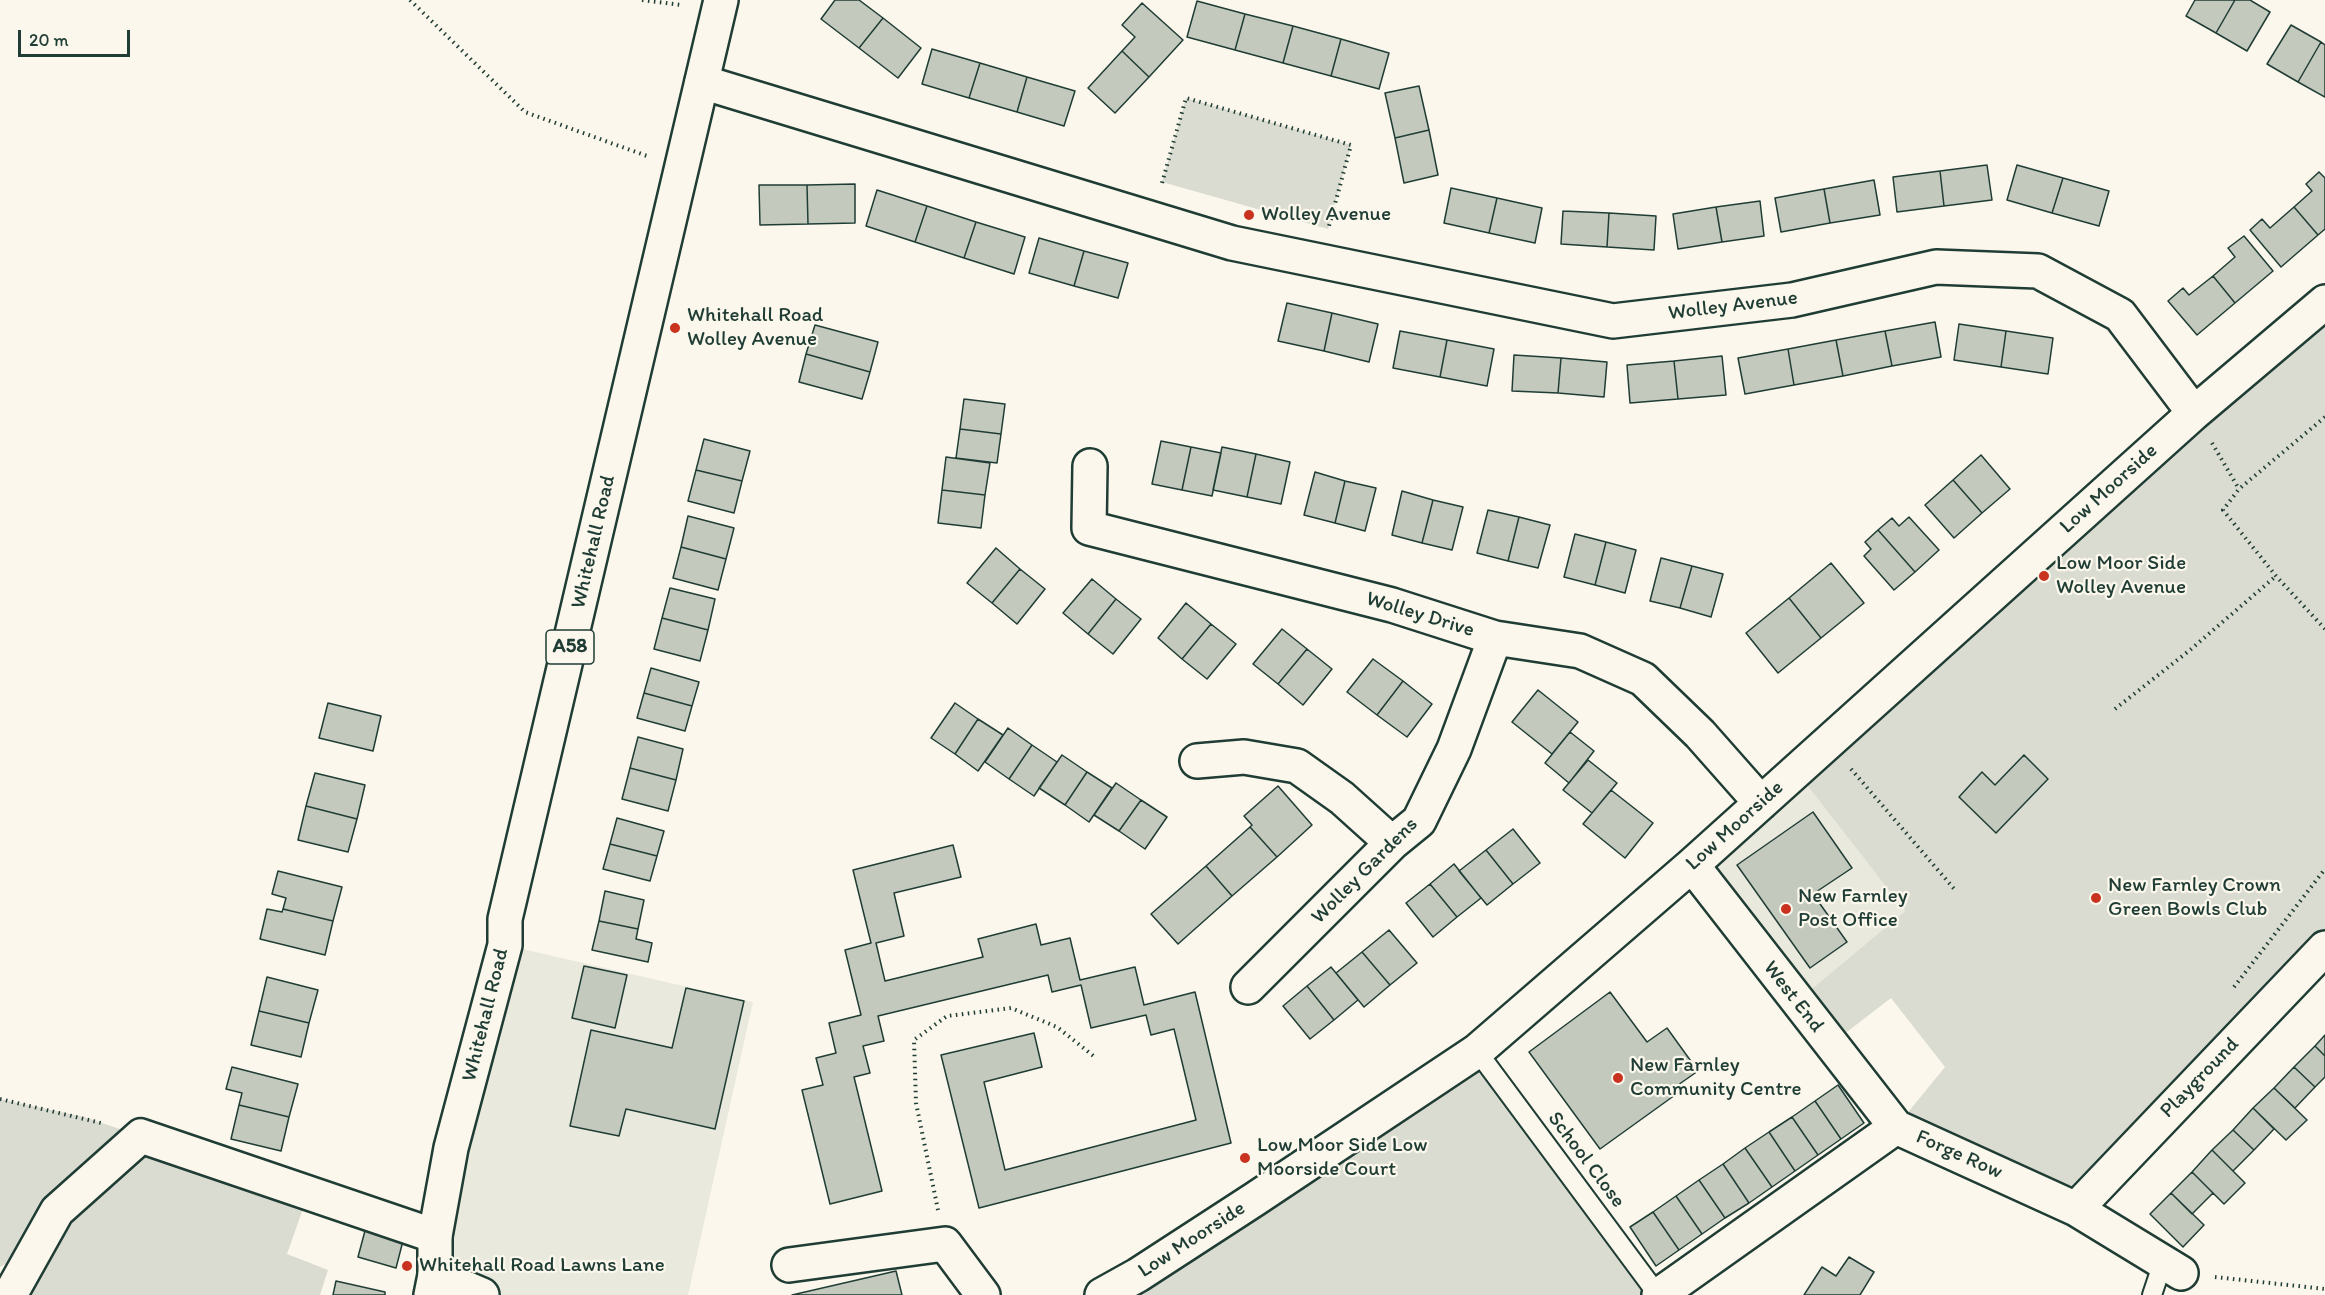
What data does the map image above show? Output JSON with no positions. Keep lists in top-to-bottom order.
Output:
{
  "streets": {
    "street": [
      "Wolley Avenue",
      "Low Moorside",
      "Whitehall Road",
      "Wolley Drive",
      "A58",
      "Wolley Gardens",
      "West End",
      "Playground",
      "Forge Row"
    ],
    "lane": ["School Close"]
  },
  "crossings": [
    ["Wolley Avenue", "Low Moorside"],
    ["Wolley Avenue", "Whitehall Road"],
    ["Low Moorside", "Wolley Drive"],
    ["Low Moorside", "West End"],
    ["Low Moorside", "School Close"],
    ["Wolley Drive", "Wolley Gardens"],
    ["West End", "Forge Row"],
    ["Playground", "Forge Row"],
    ["Forge Row", "School Close"]
  ],
  "places": [
    "Wolley Avenue",
    "Whitehall Road Wolley Avenue",
    "Low Moor Side Wolley Avenue",
    "New Farnley Crown Green Bowls Club",
    "New Farnley Post Office",
    "New Farnley Community Centre",
    "Low Moor Side Low Moorside Court",
    "Whitehall Road Lawns Lane"
  ],
  "scale_bar": "20 m"
}
